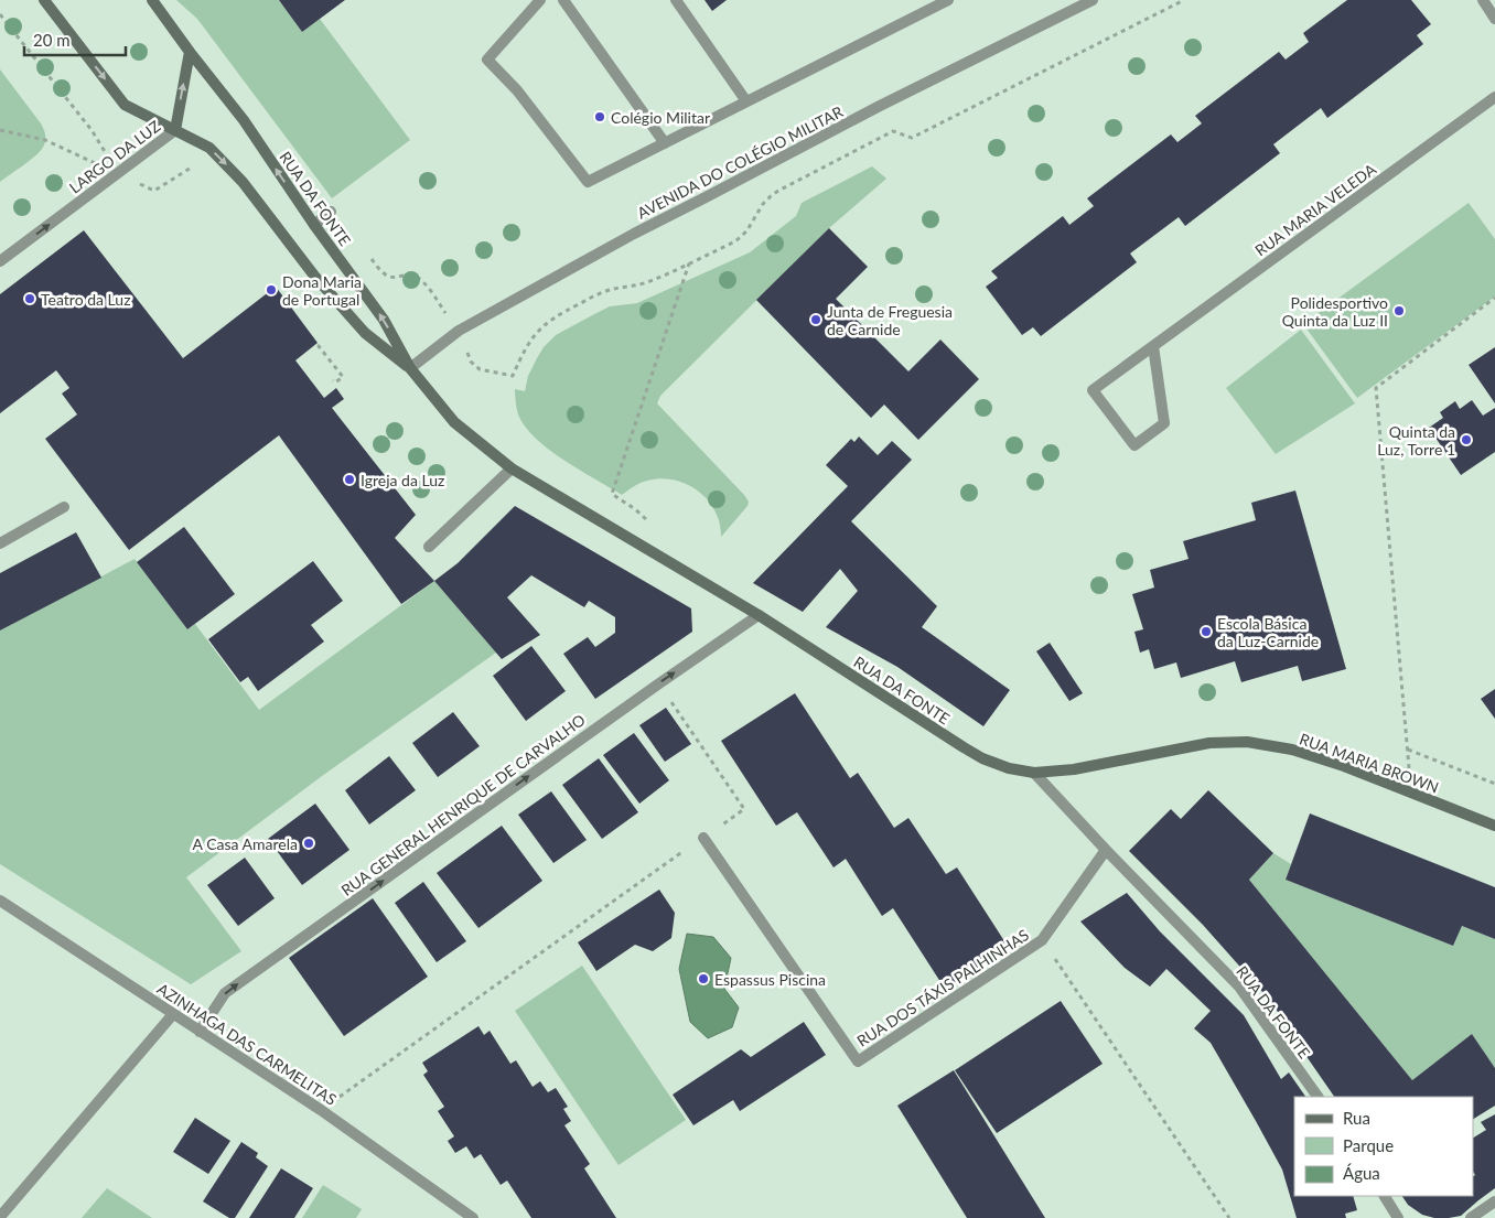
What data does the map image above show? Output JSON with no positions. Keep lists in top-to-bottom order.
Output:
{
  "streets": {
    "main road": ["LARGO DA LUZ", "RUA DA FONTE", "RUA MARIA BROWN"],
    "street": [
      "AVENIDA DO COLÉGIO MILITAR",
      "RUA MARIA VELEDA",
      "RUA GENERAL HENRIQUE DE CARVALHO",
      "RUA DOS TÁXIS PALHINHAS",
      "AZINHAGA DAS CARMELITAS"
    ]
  },
  "crossings": [
    ["LARGO DA LUZ", "RUA DA FONTE"],
    ["AVENIDA DO COLÉGIO MILITAR", "RUA DA FONTE"],
    ["RUA DA FONTE", "RUA MARIA BROWN"],
    ["RUA DA FONTE", "RUA GENERAL HENRIQUE DE CARVALHO"],
    ["RUA DA FONTE", "RUA DOS TÁXIS PALHINHAS"],
    ["RUA GENERAL HENRIQUE DE CARVALHO", "AZINHAGA DAS CARMELITAS"]
  ],
  "one_way": ["RUA GENERAL HENRIQUE DE CARVALHO"],
  "places": [
    "Colégio Militar",
    "Dona Maria de Portugal",
    "Teatro da Luz",
    "Polidesportivo Quinta da Luz II",
    "Junta de Freguesia de Carnide",
    "Quinta da Luz, Torre 1",
    "Igreja da Luz",
    "Escola Básica da Luz-Carnide",
    "A Casa Amarela",
    "Espassus Piscina"
  ],
  "legend": ["Rua", "Parque", "Água"],
  "scale_bar": "20 m"
}
